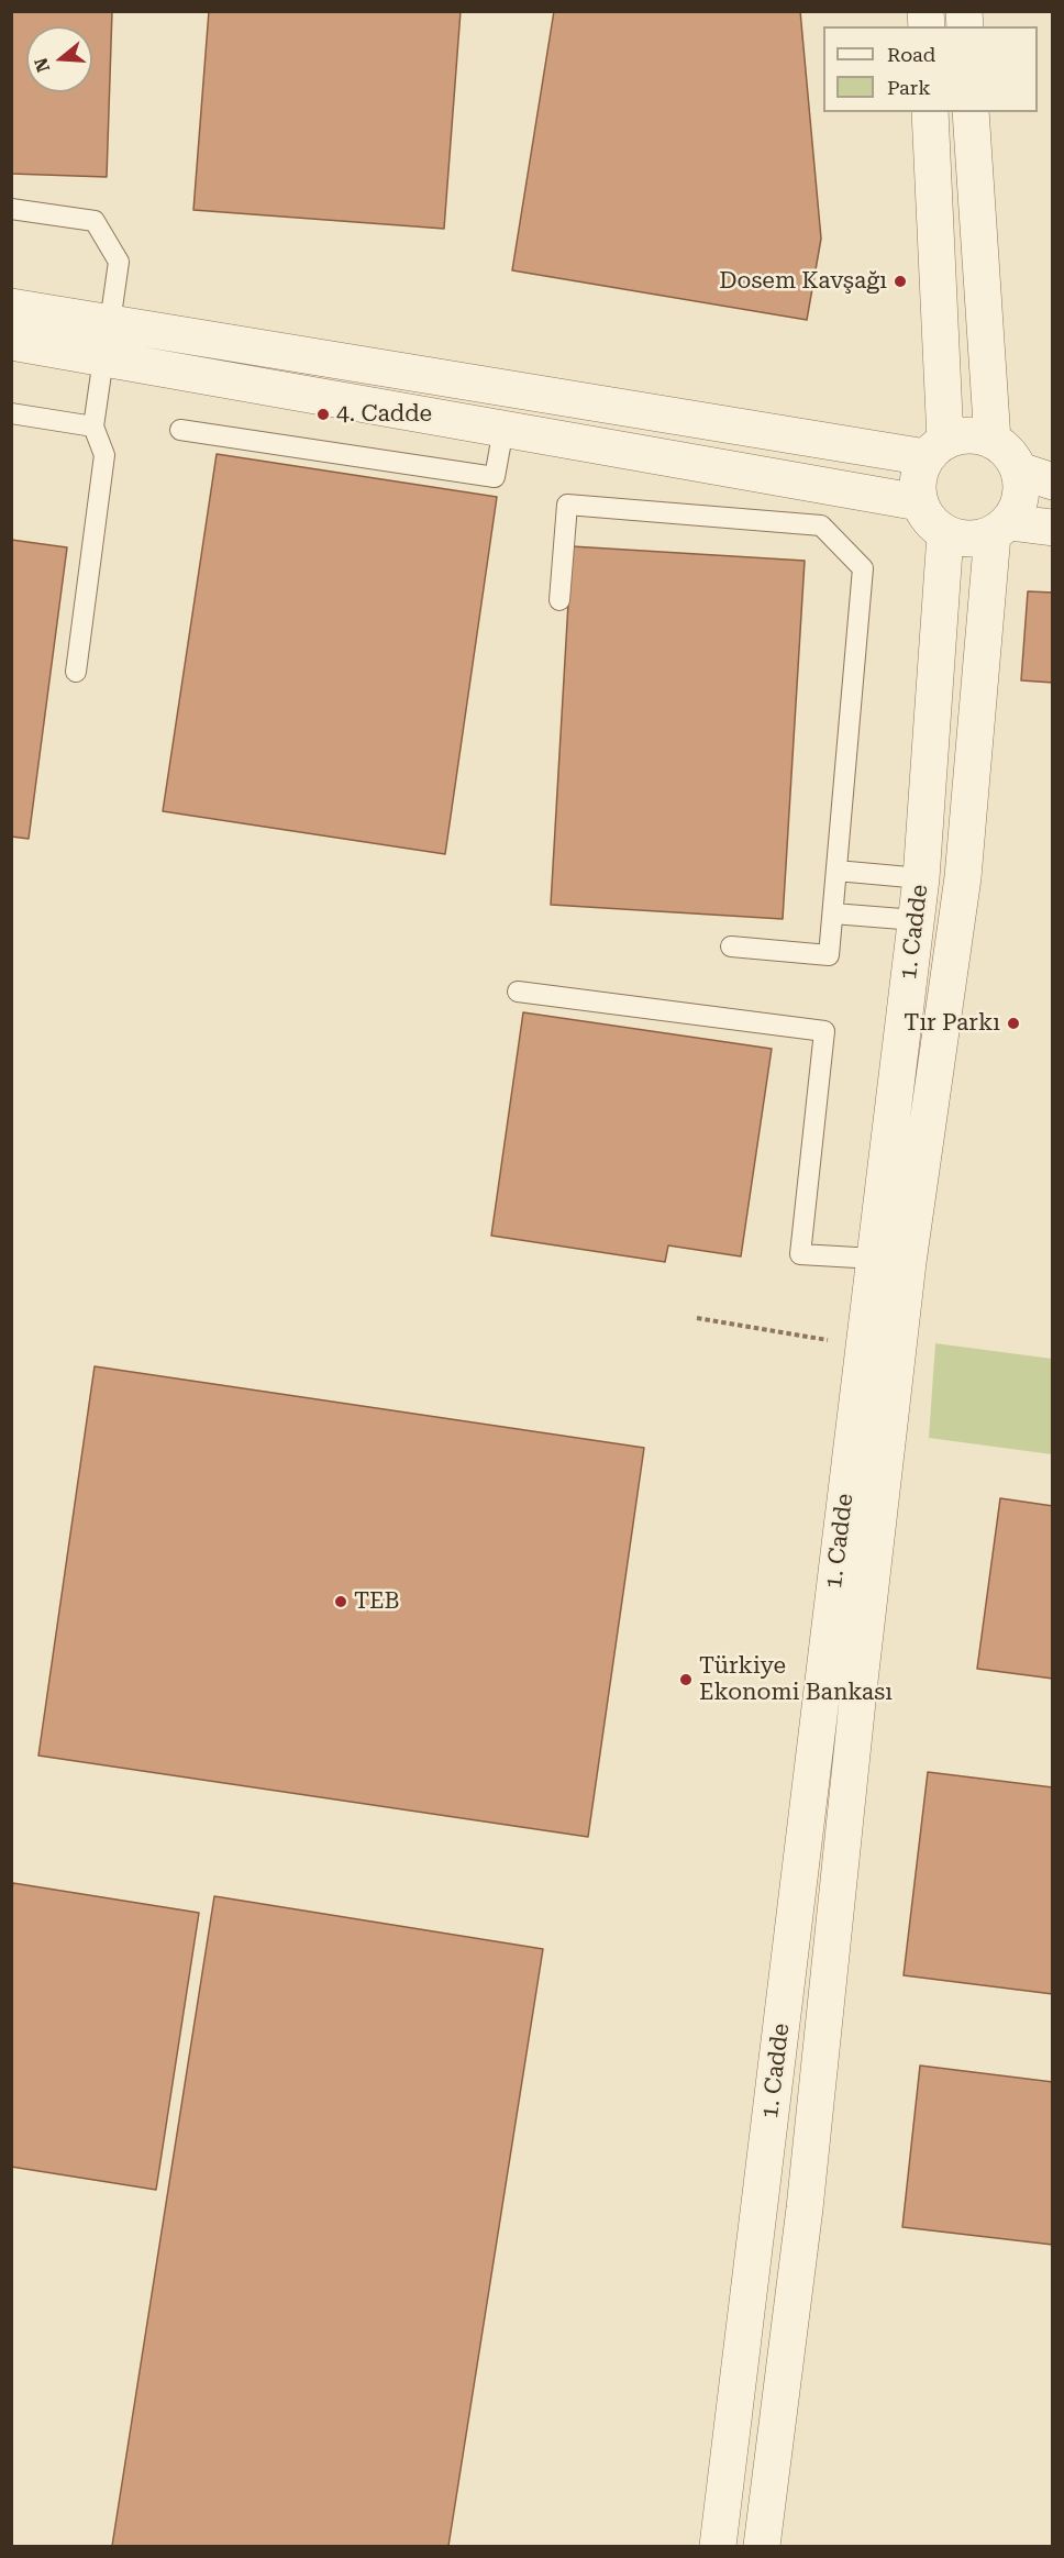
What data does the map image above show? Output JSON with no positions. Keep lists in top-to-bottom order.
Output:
{
  "streets": {
    "street": ["1. Cadde"]
  },
  "places": [
    "Dosem Kavşağı",
    "4. Cadde",
    "Tır Parkı",
    "TEB",
    "Türkiye Ekonomi Bankası"
  ],
  "legend": ["Road", "Park"],
  "north": "left"
}
